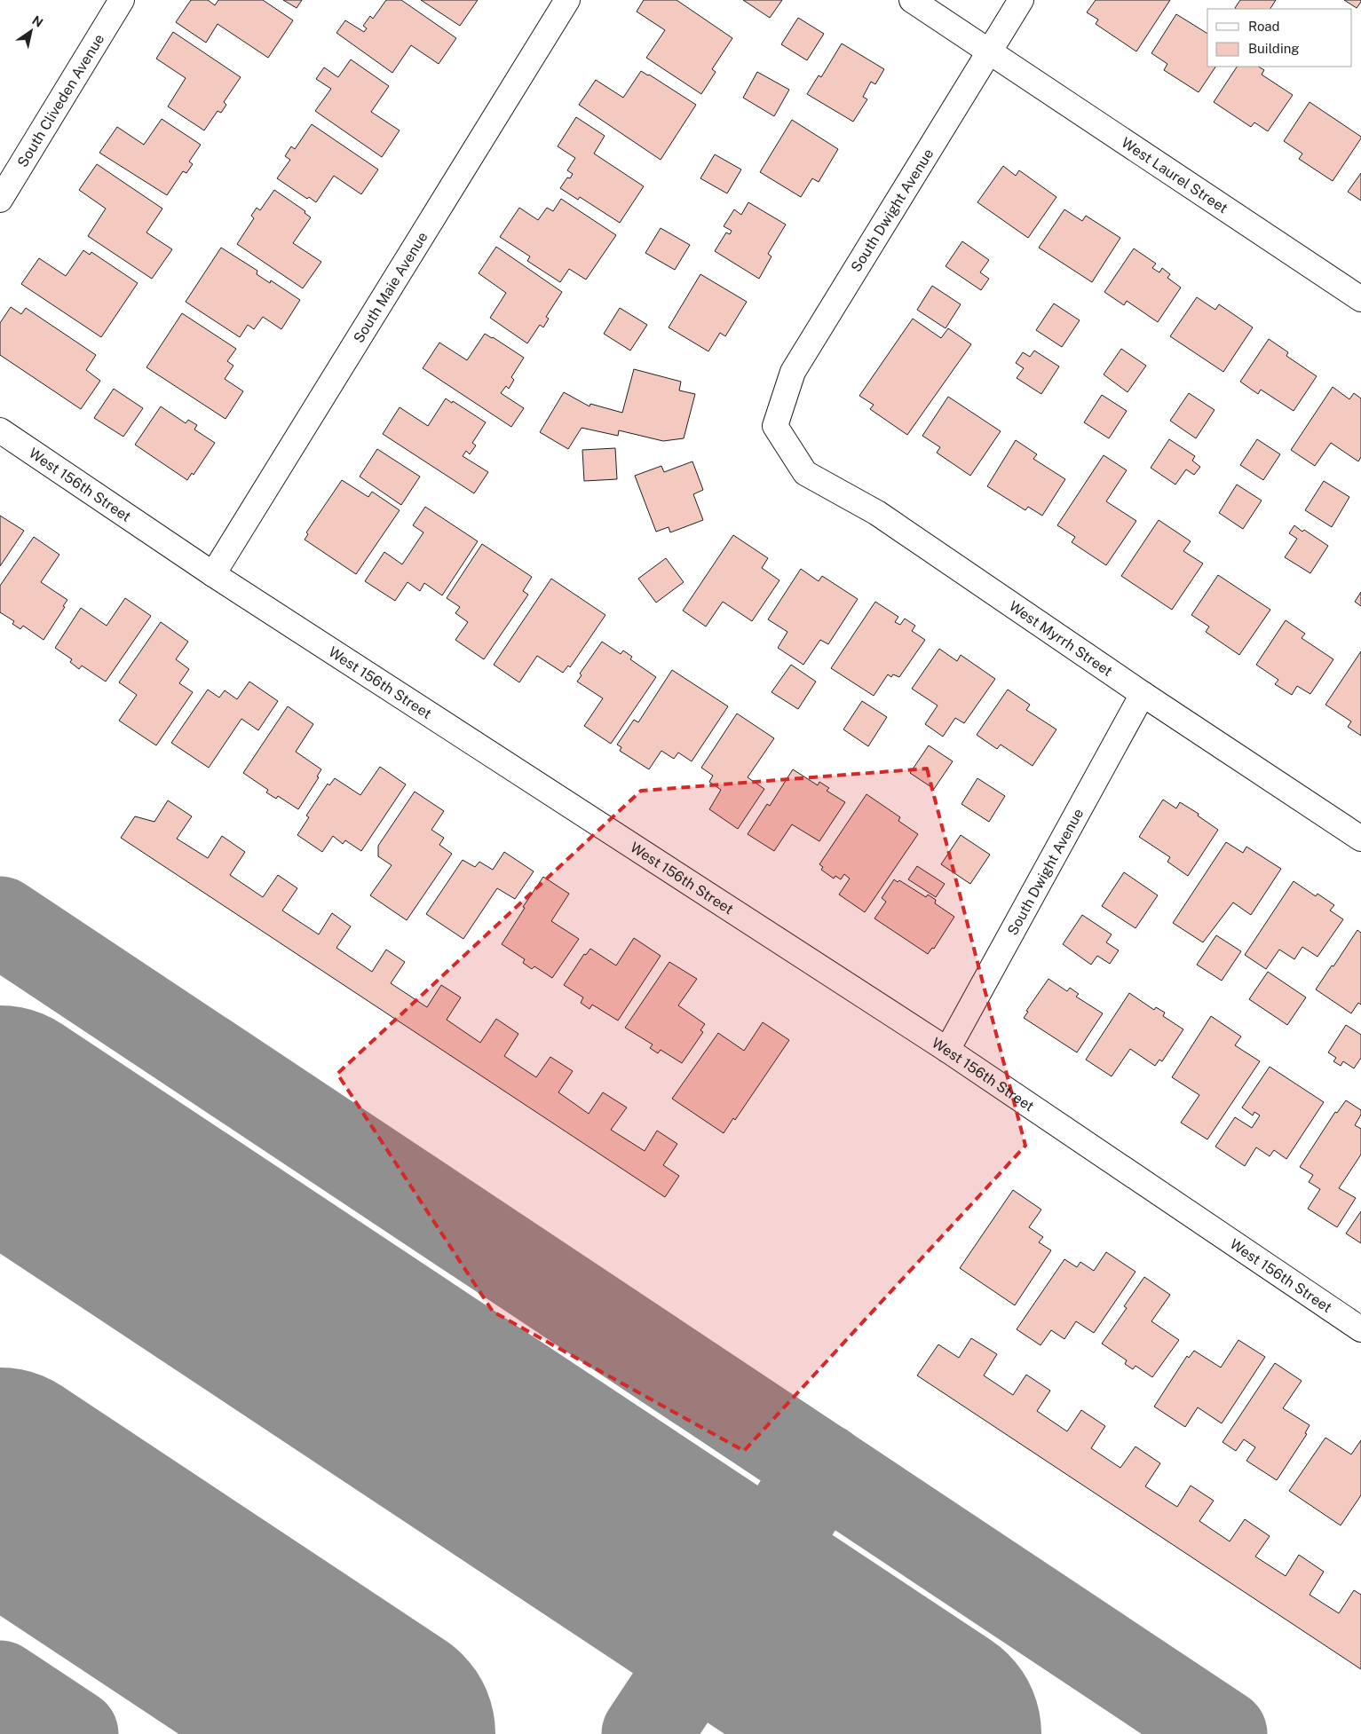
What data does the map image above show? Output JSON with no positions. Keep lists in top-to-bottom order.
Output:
{
  "streets": {
    "street": [
      "South Cliveden Avenue",
      "West Laurel Street",
      "South Dwight Avenue",
      "South Maie Avenue",
      "West 156th Street",
      "West Myrrh Street"
    ]
  },
  "crossings": [
    ["West Laurel Street", "South Dwight Avenue"],
    ["South Dwight Avenue", "West 156th Street"],
    ["South Dwight Avenue", "West Myrrh Street"],
    ["South Maie Avenue", "West 156th Street"]
  ],
  "legend": ["Road", "Building"],
  "north": "top right"
}
